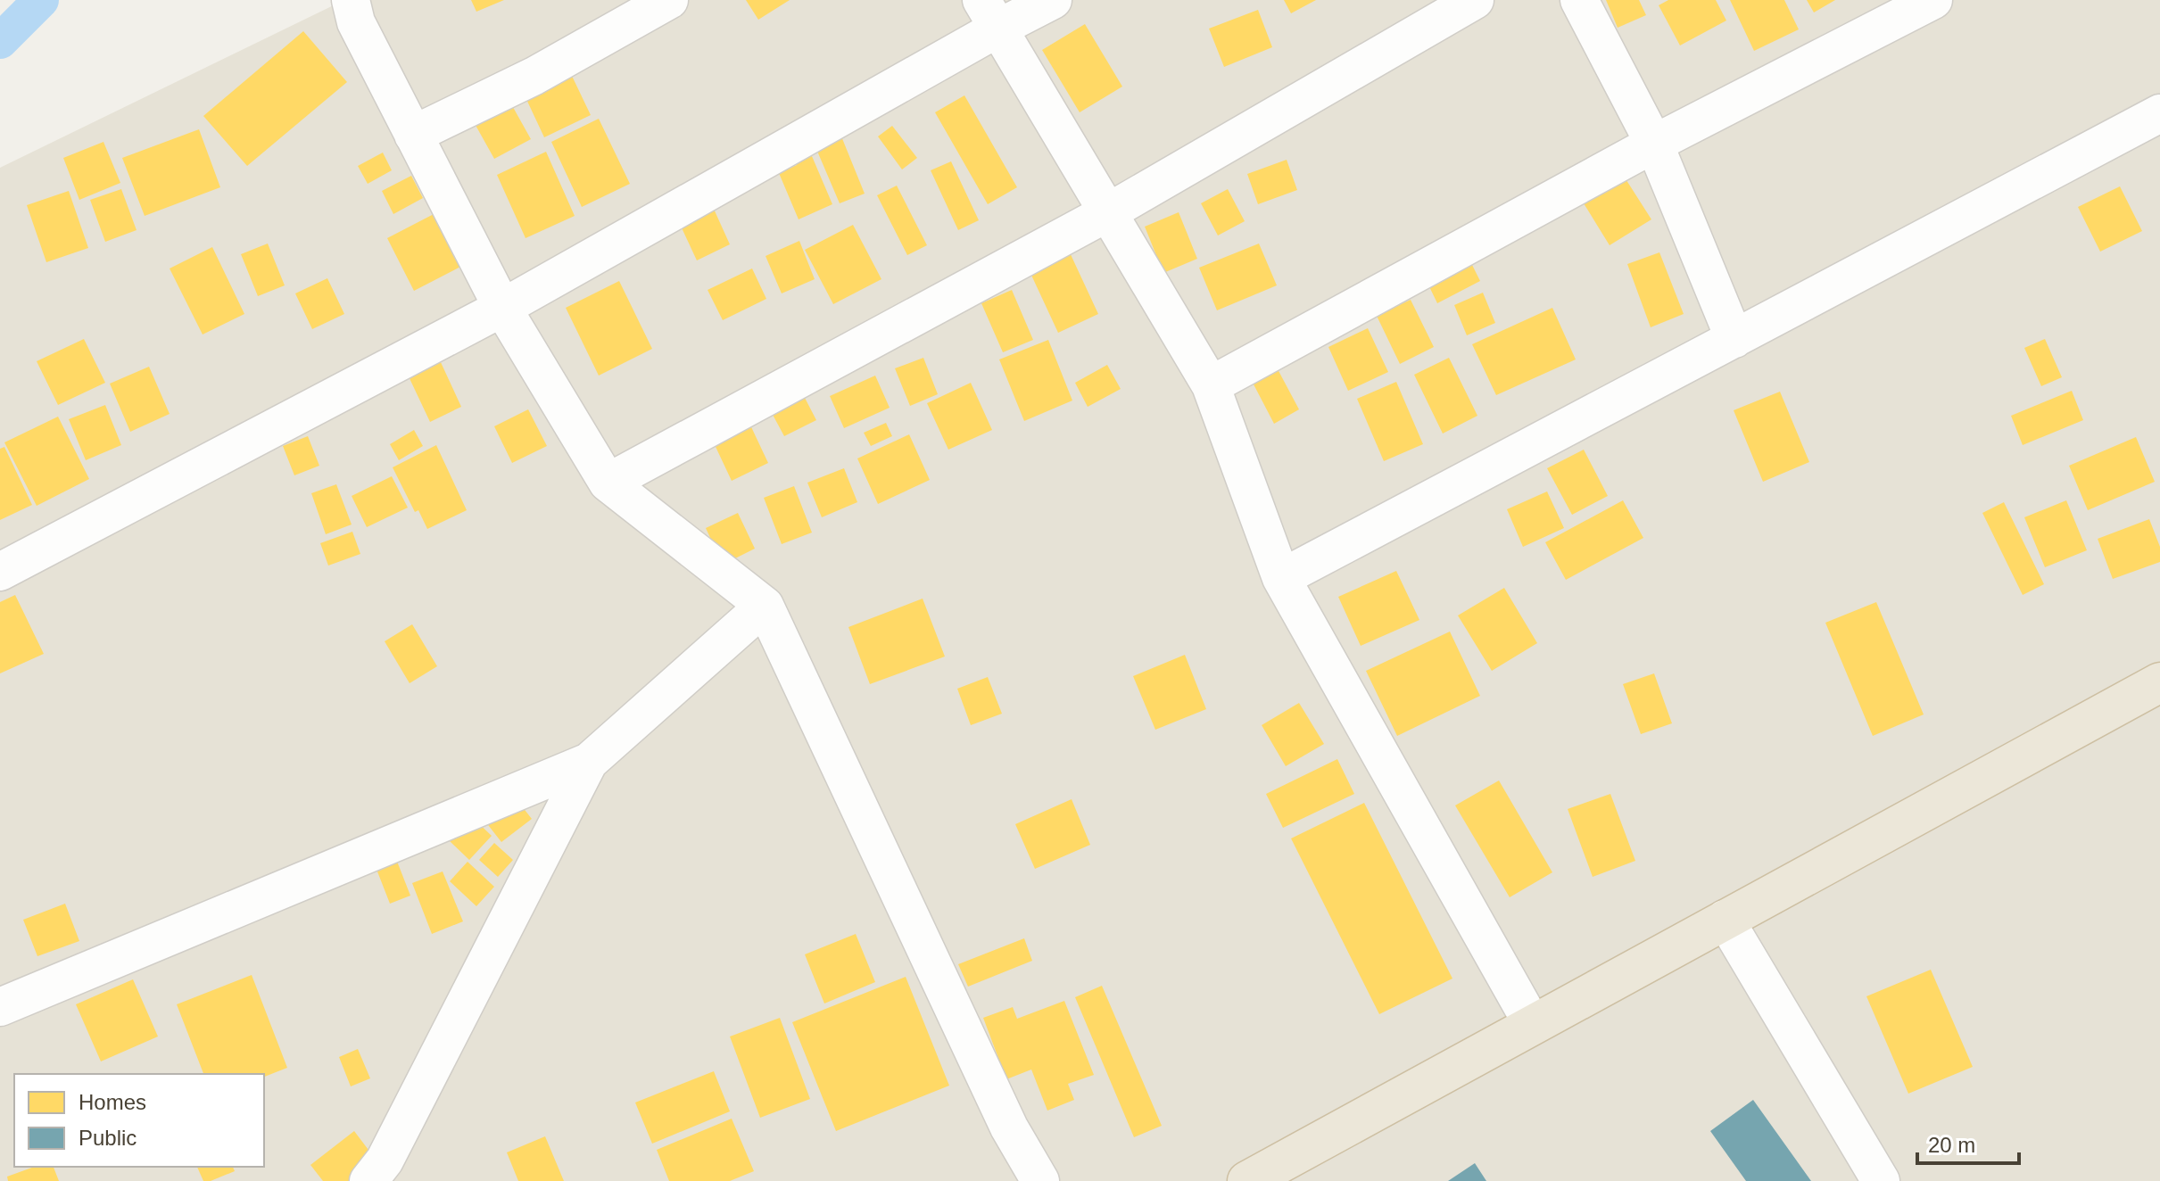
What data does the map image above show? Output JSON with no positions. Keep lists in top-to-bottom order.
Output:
{
  "legend": ["Homes", "Public"],
  "scale_bar": "20 m"
}
